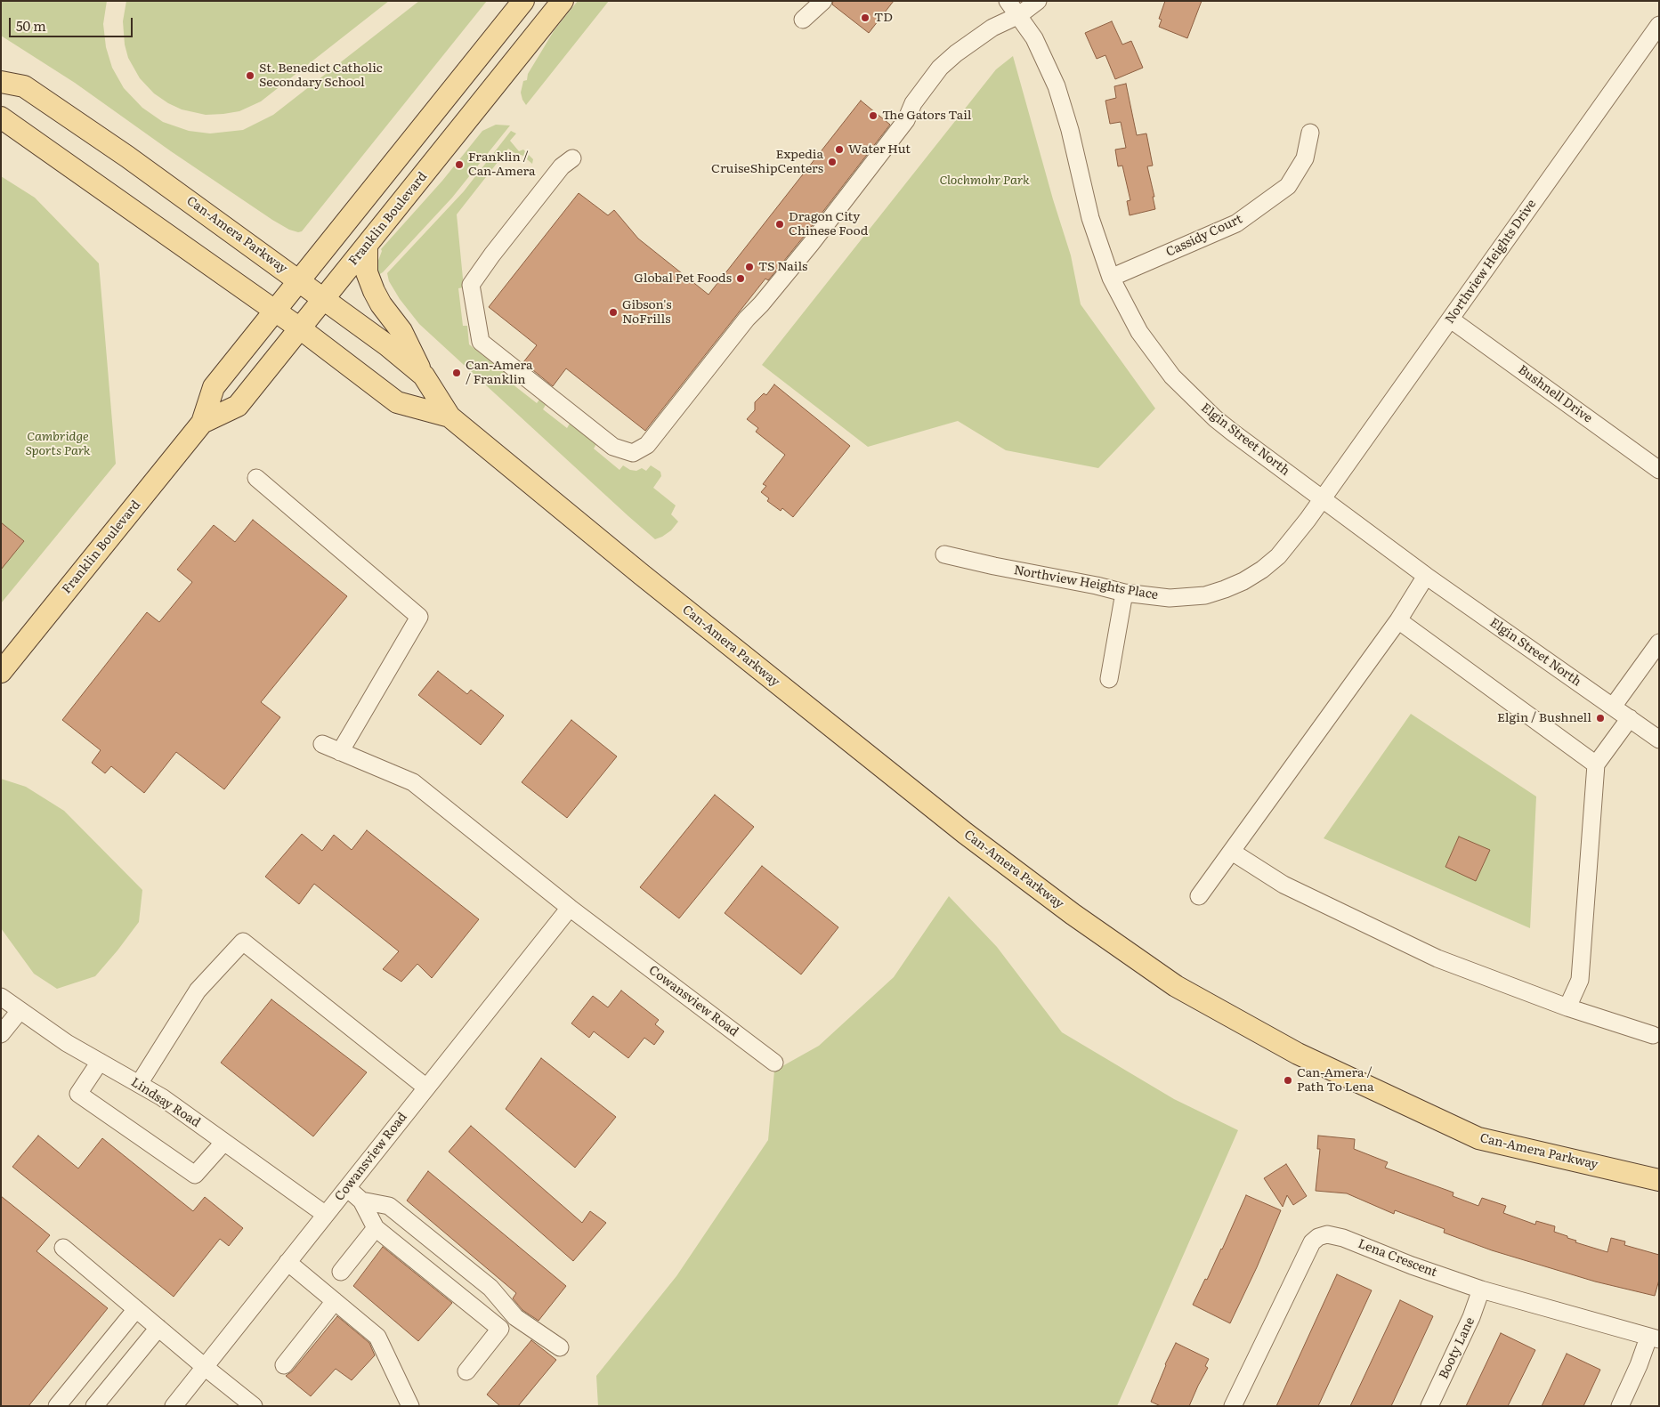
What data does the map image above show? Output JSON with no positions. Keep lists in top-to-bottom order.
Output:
{
  "streets": {
    "main road": ["Franklin Boulevard", "Can-Amera Parkway"],
    "street": [
      "Cassidy Court",
      "Northview Heights Drive",
      "Bushnell Drive",
      "Elgin Street North",
      "Northview Heights Place",
      "Cowansview Road",
      "Lindsay Road",
      "Lena Crescent",
      "Booty Lane"
    ]
  },
  "crossings": [
    ["Franklin Boulevard", "Can-Amera Parkway"],
    ["Cassidy Court", "Elgin Street North"],
    ["Northview Heights Drive", "Bushnell Drive"],
    ["Northview Heights Drive", "Elgin Street North"],
    ["Northview Heights Drive", "Northview Heights Place"],
    ["Elgin Street North", "Northview Heights Place"],
    ["Cowansview Road", "Lindsay Road"],
    ["Lena Crescent", "Booty Lane"]
  ],
  "parks": ["Clochmohr Park", "Cambridge Sports Park"],
  "places": [
    "TD",
    "St. Benedict Catholic Secondary School",
    "The Gators Tail",
    "Water Hut",
    "Expedia CruiseShipCenters",
    "Franklin / Can-Amera",
    "Dragon City Chinese Food",
    "TS Nails",
    "Global Pet Foods",
    "Gibson's NoFrills",
    "Can-Amera / Franklin",
    "Elgin / Bushnell",
    "Can-Amera / Path To Lena"
  ],
  "scale_bar": "50 m"
}
